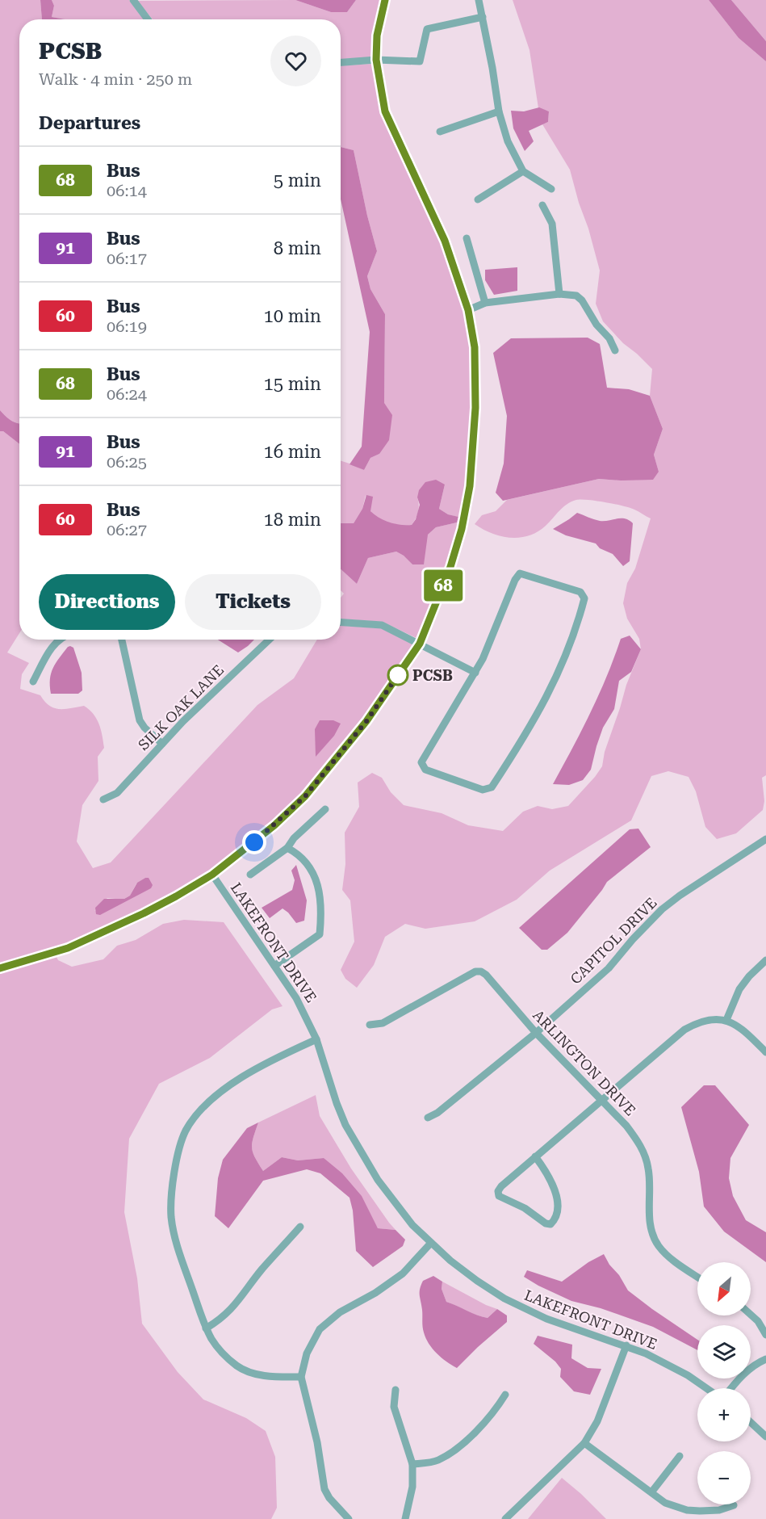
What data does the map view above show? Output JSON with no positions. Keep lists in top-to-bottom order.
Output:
{
  "streets": {
    "street": [
      "SILK OAK LANE",
      "CAPITOL DRIVE",
      "LAKEFRONT DRIVE",
      "ARLINGTON DRIVE"
    ]
  },
  "crossings": [
    ["CAPITOL DRIVE", "ARLINGTON DRIVE"]
  ],
  "places": ["PCSB"],
  "lines": ["bus line 68"],
  "north": "bottom left",
  "page": {
    "on_map": "68",
    "heading": [
      ["PCSB", "Walk · 4 min · 250 m"],
      "Departures"
    ],
    "list": [
      {
        "mark": "68",
        "name": "Bus",
        "note": "06:14",
        "value": "5 min"
      },
      {
        "mark": "91",
        "name": "Bus",
        "note": "06:17",
        "value": "8 min"
      },
      {
        "mark": "60",
        "name": "Bus",
        "note": "06:19",
        "value": "10 min"
      },
      {
        "mark": "68",
        "name": "Bus",
        "note": "06:24",
        "value": "15 min"
      },
      {
        "mark": "91",
        "name": "Bus",
        "note": "06:25",
        "value": "16 min"
      },
      {
        "mark": "60",
        "name": "Bus",
        "note": "06:27",
        "value": "18 min"
      }
    ],
    "buttons": ["Directions", "Tickets"],
    "map_buttons": ["+", "−"]
  }
}
